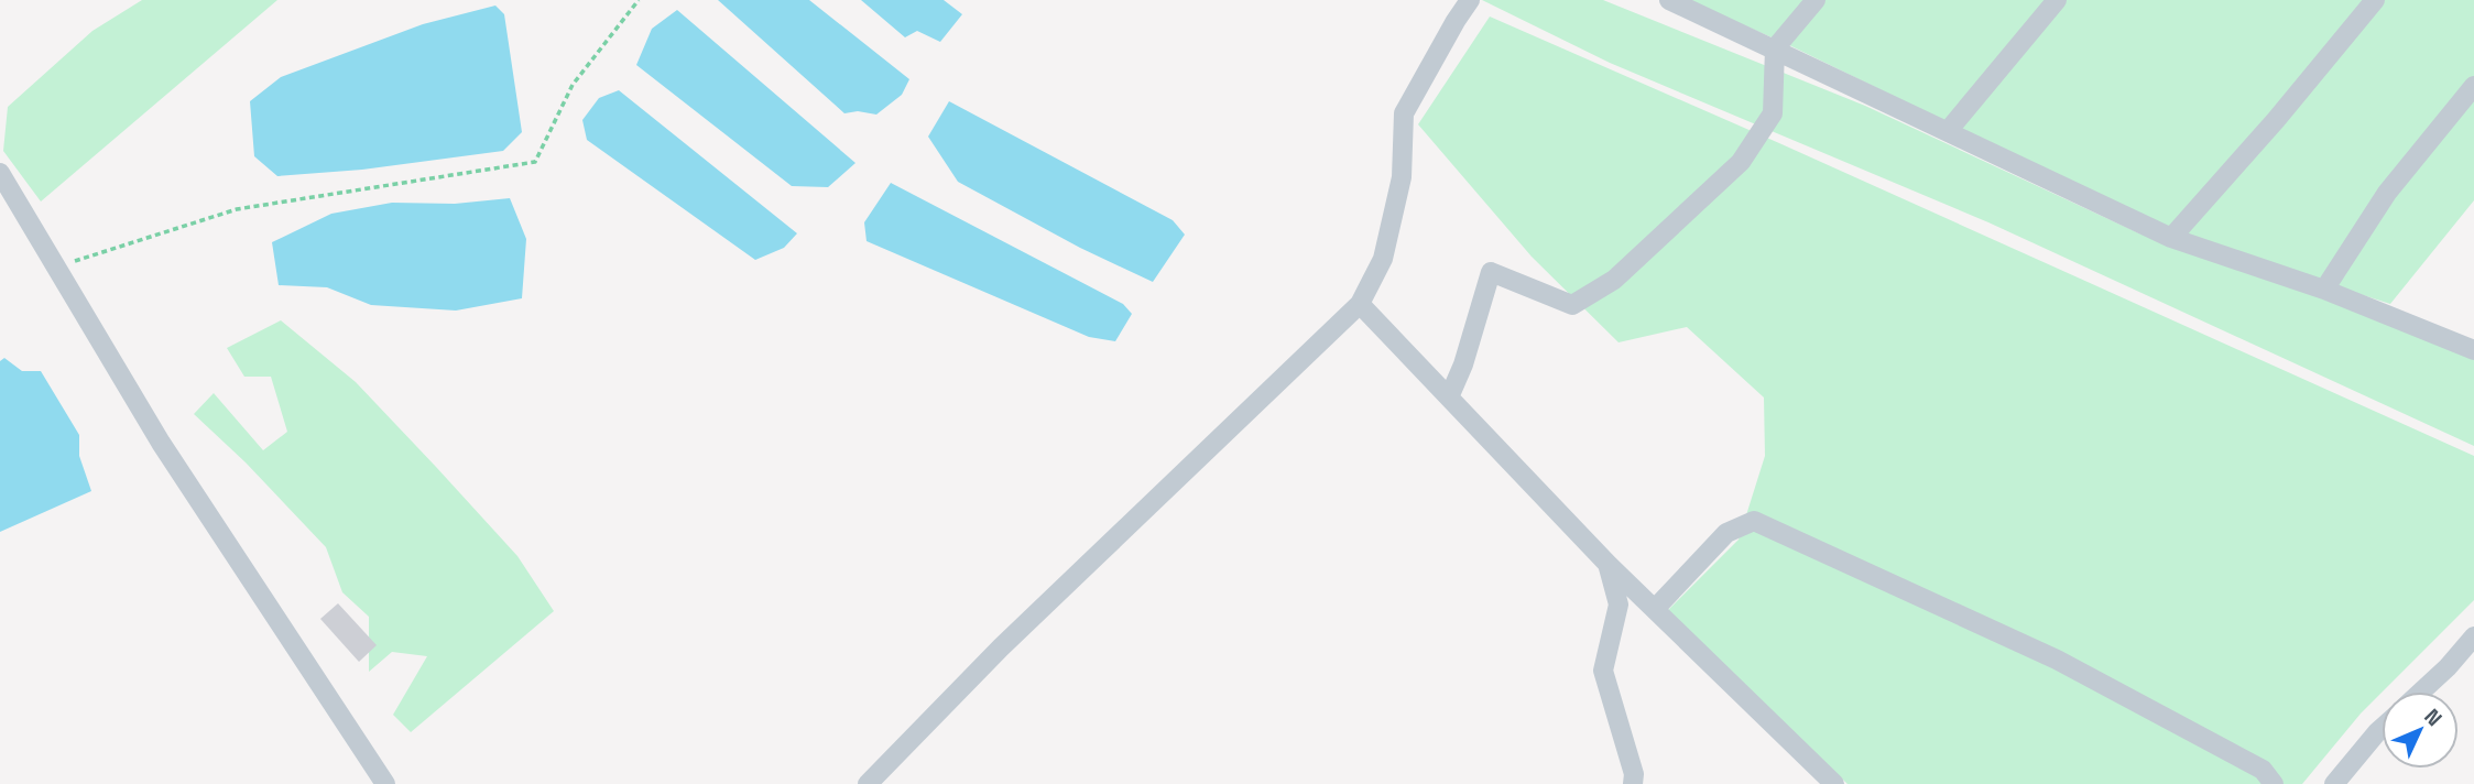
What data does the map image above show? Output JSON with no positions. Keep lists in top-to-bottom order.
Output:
{
  "north": "top right"
}
